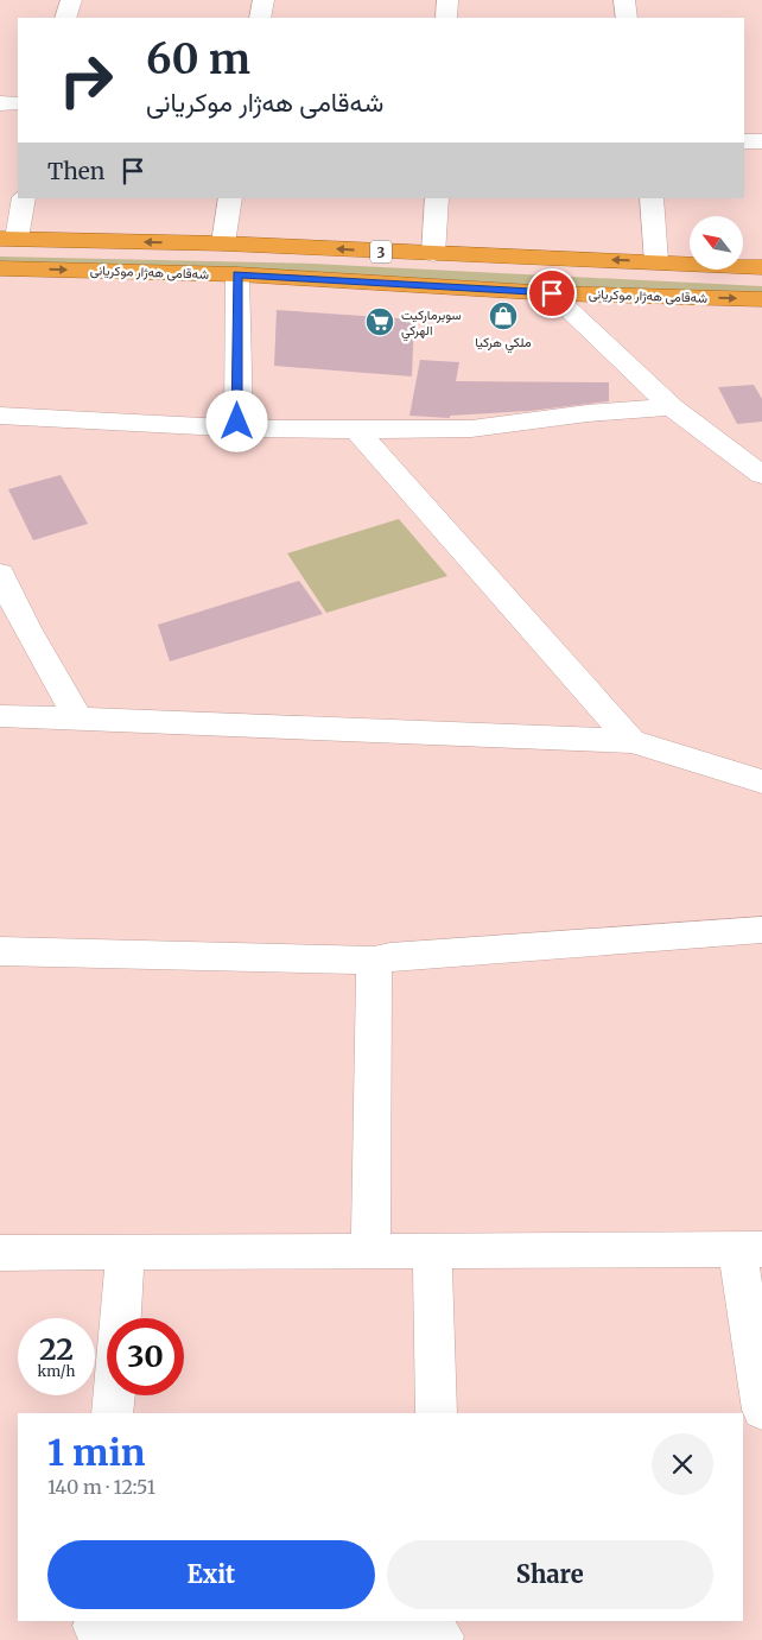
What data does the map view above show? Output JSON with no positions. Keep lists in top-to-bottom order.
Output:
{
  "streets": {
    "highway": ["3", "شەقامی ھەژار موکریانی"]
  },
  "places": {
    "shop": ["ملكي هركيا"],
    "supermarket": ["سوبرماركيت الهركي"]
  },
  "north": "top left",
  "page": {
    "turn": ["60 m", "شەقامی ھەژار موکریانی"],
    "then": "Then",
    "speed": "22 km/h",
    "limit": "30",
    "heading": ["1 min", "140 m · 12:51"],
    "buttons": ["Exit", "Share"]
  }
}
